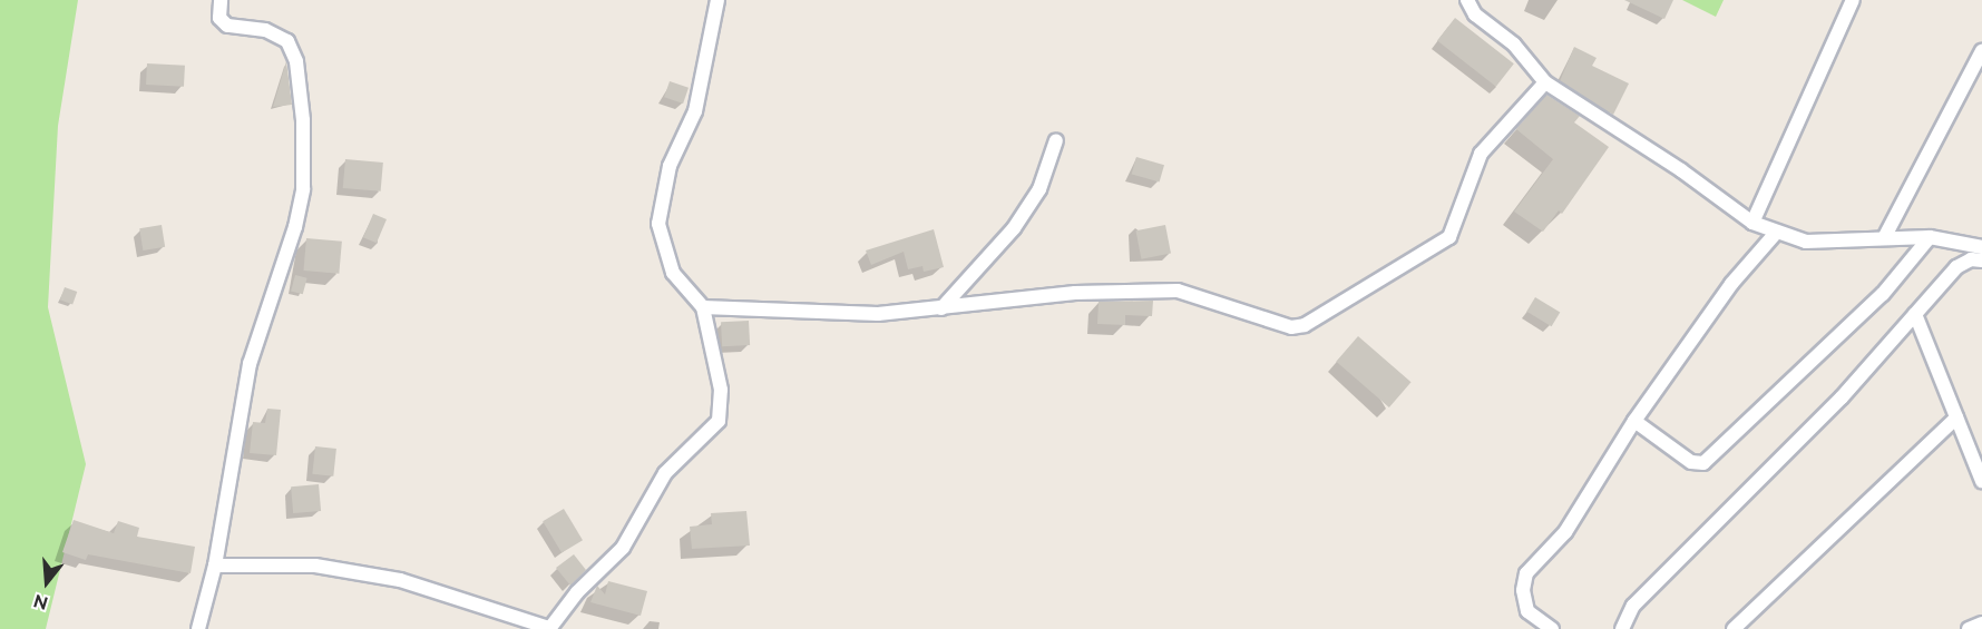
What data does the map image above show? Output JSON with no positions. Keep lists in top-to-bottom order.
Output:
{
  "north": "bottom"
}
